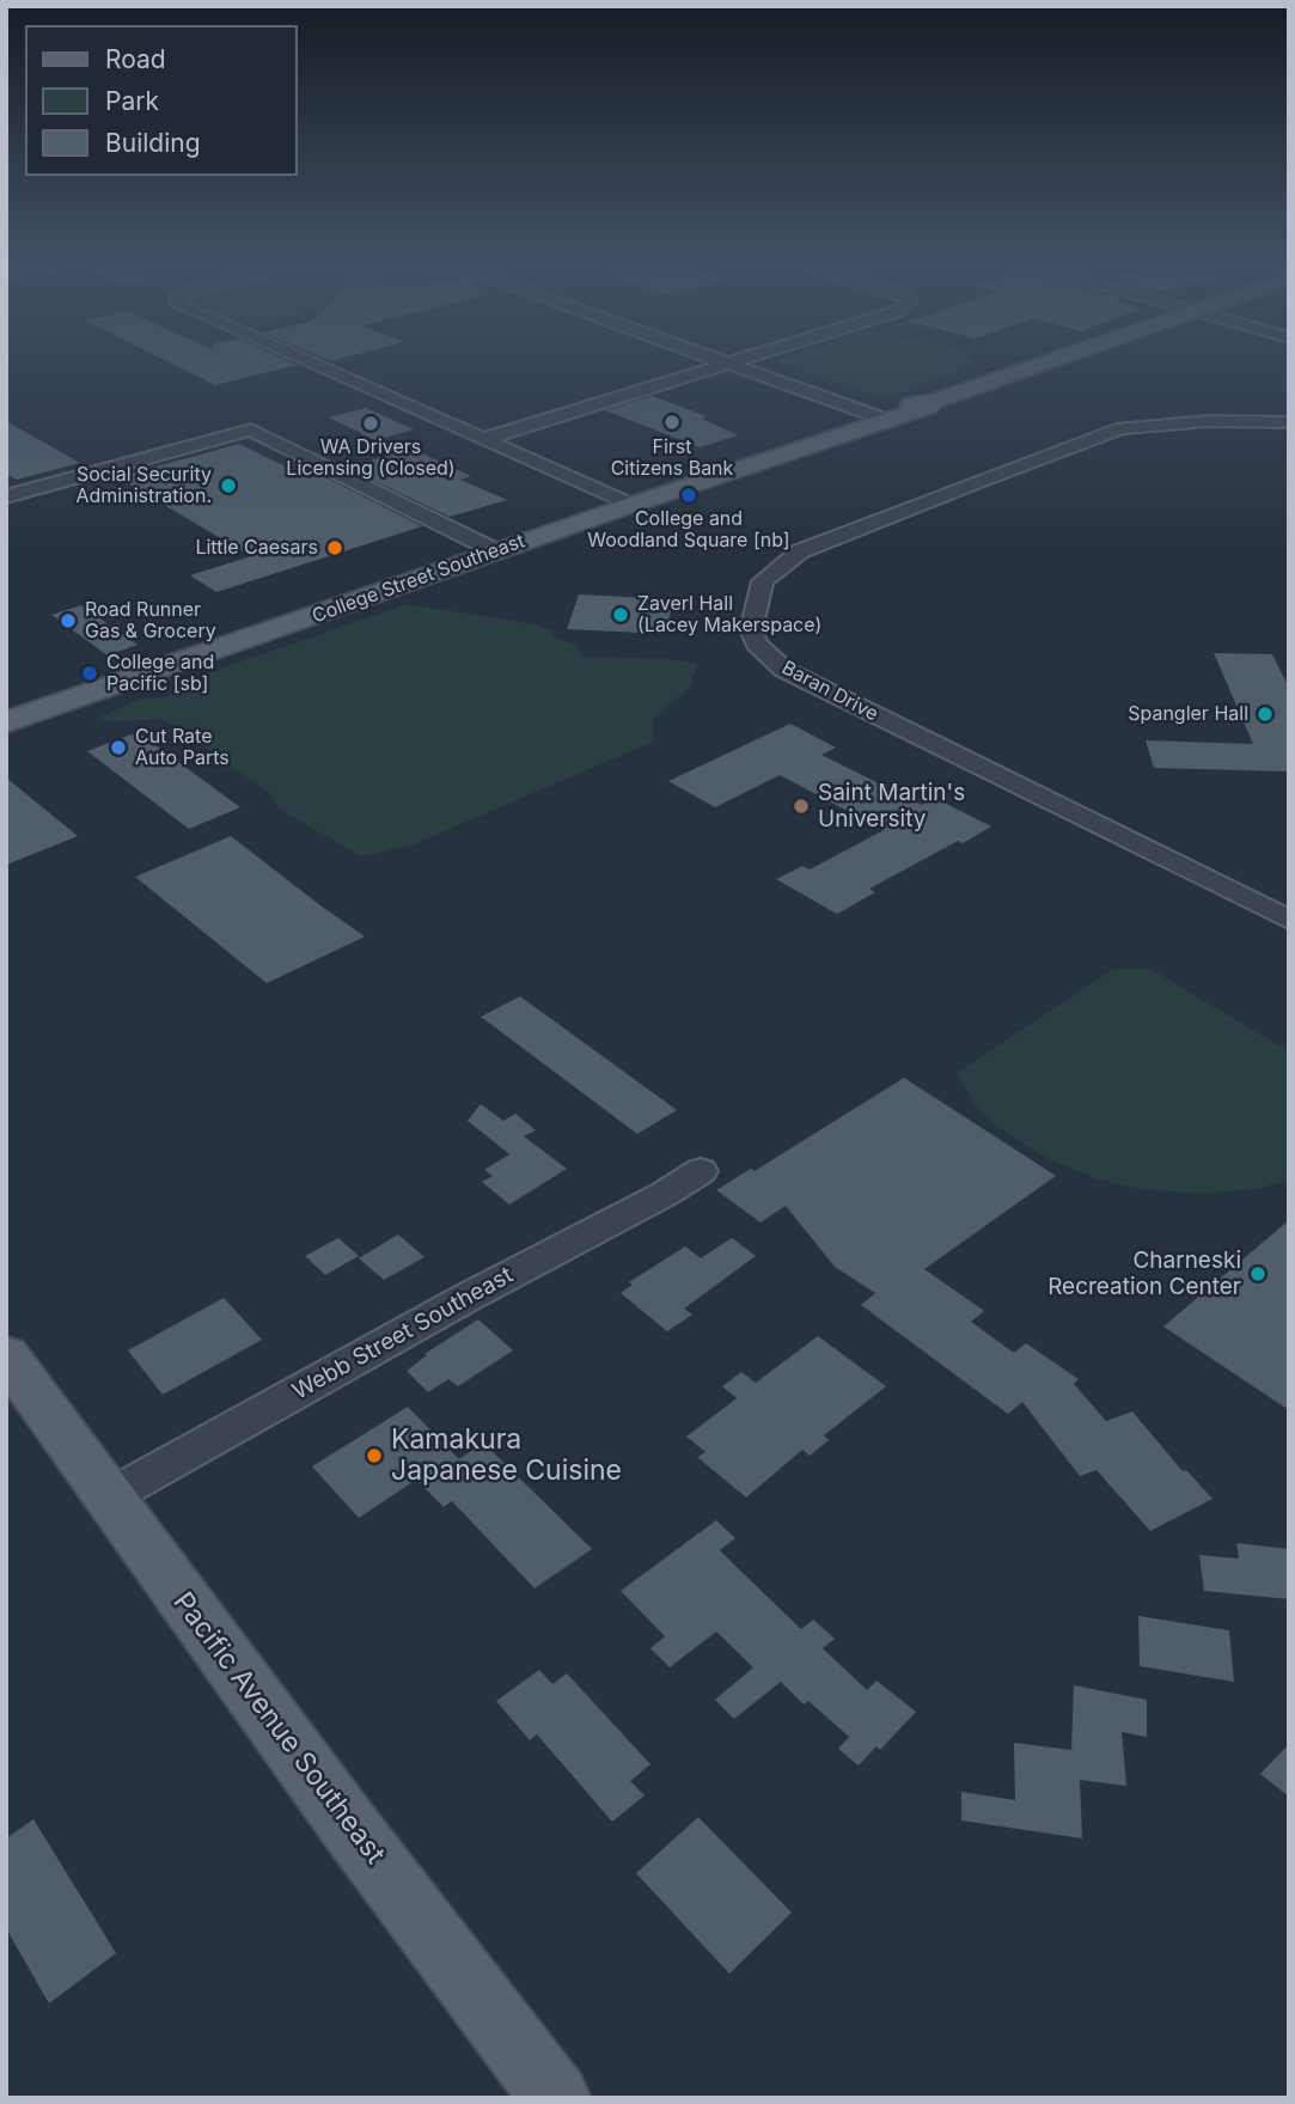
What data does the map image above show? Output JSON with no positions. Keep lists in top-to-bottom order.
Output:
{
  "streets": {
    "main road": ["College Street Southeast", "Pacific Avenue Southeast"],
    "street": ["Baran Drive", "Webb Street Southeast"]
  },
  "crossings": [
    ["Webb Street Southeast", "Pacific Avenue Southeast"]
  ],
  "places": [
    "First Citizens Bank",
    "WA Drivers Licensing (Closed)",
    "Social Security Administration.",
    "College and Woodland Square [nb]",
    "Little Caesars",
    "Zaverl Hall (Lacey Makerspace)",
    "Road Runner Gas & Grocery",
    "College and Pacific [sb]",
    "Spangler Hall",
    "Cut Rate Auto Parts",
    "Saint Martin's University",
    "Charneski Recreation Center",
    "Kamakura Japanese Cuisine"
  ],
  "legend": ["Road", "Park", "Building"]
}
